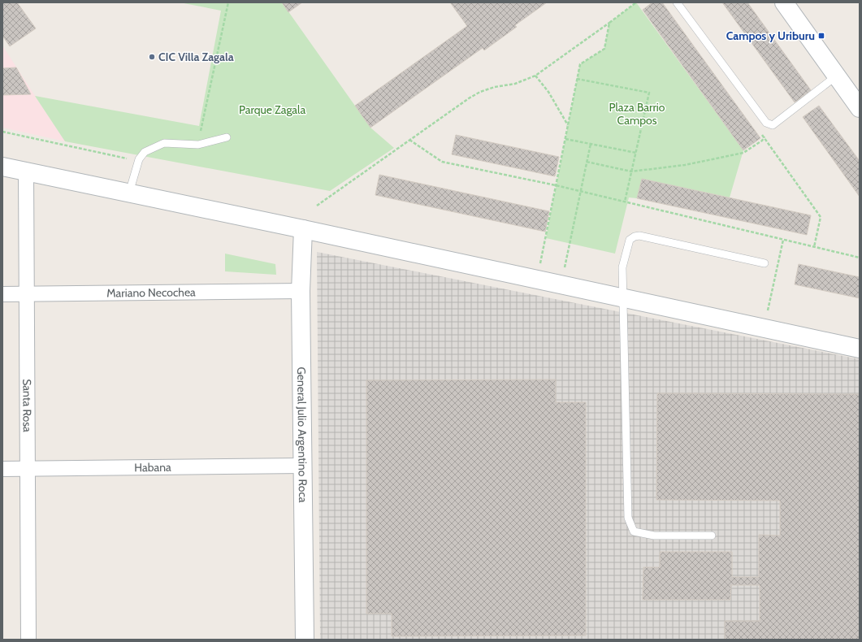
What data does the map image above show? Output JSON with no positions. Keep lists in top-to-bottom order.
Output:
{
  "streets": {
    "main road": ["General Julio Argentino Roca"],
    "street": ["Mariano Necochea", "Santa Rosa", "Habana"]
  },
  "crossings": [
    ["Mariano Necochea", "Santa Rosa"],
    ["Mariano Necochea", "General Julio Argentino Roca"],
    ["Santa Rosa", "Habana"],
    ["General Julio Argentino Roca", "Habana"]
  ],
  "parks": ["Plaza Barrio Campos", "Parque Zagala"],
  "places": {
    "transit": ["Campos y Uriburu"],
    "other": ["CIC Villa Zagala"]
  }
}
